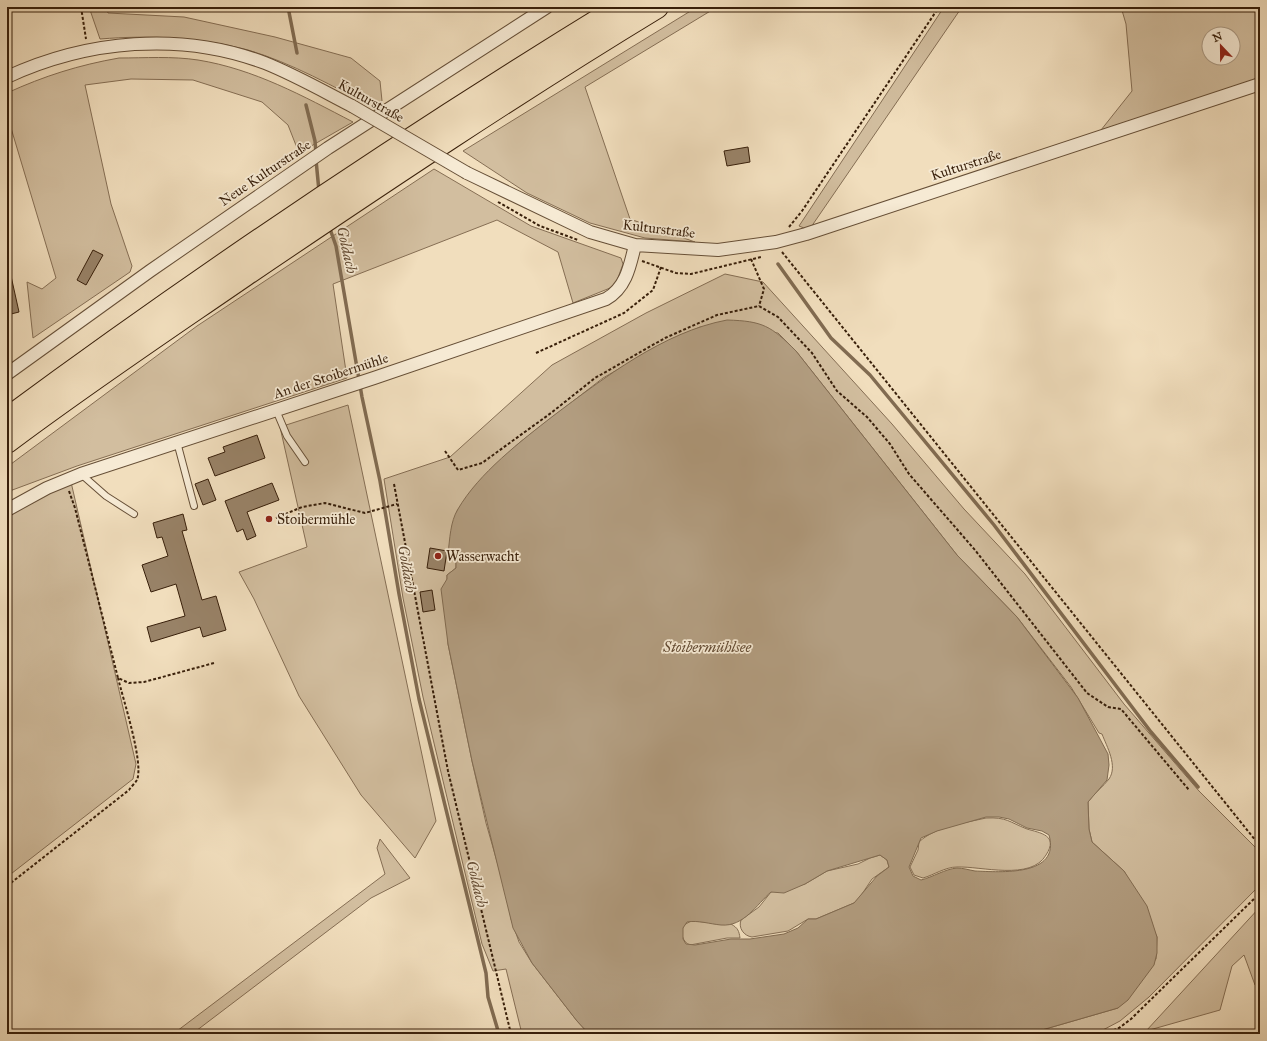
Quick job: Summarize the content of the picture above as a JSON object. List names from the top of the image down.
{
  "streets": {
    "street": ["Kulturstraße", "Neue Kulturstraße", "An der Stoibermühle"]
  },
  "crossings": [
    ["Kulturstraße", "An der Stoibermühle"]
  ],
  "water": ["Goldach", "Stoibermühlsee"],
  "places": ["Stoibermühle", "Wasserwacht"],
  "north": "top"
}
